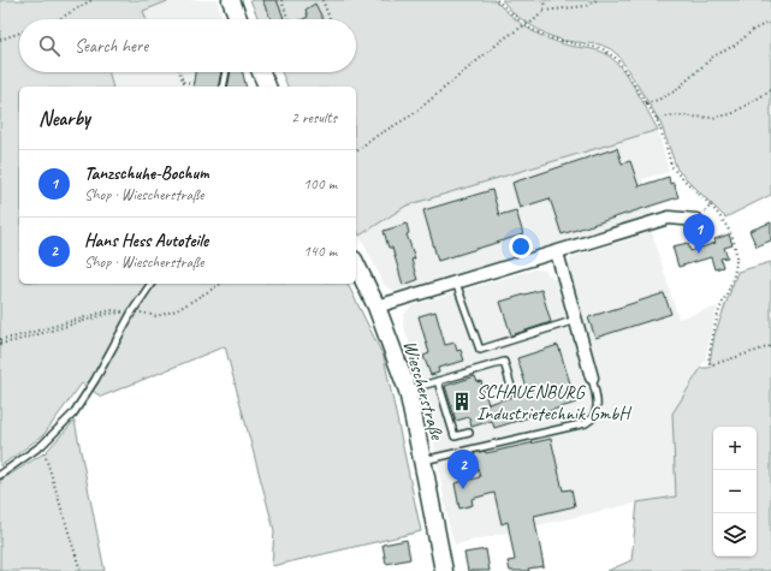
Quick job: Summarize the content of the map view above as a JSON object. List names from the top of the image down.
{
  "streets": {
    "main road": ["Wiescherstraße"]
  },
  "places": {
    "building": ["SCHAUENBURG Industrietechnik GmbH"]
  },
  "page": {
    "search": "Search here",
    "heading": ["Nearby", "2 results"],
    "list": [
      {
        "mark": "1",
        "name": "Tanzschuhe-Bochum",
        "note": "Shop · Wiescherstraße",
        "value": "100 m"
      },
      {
        "mark": "2",
        "name": "Hans Hess Autoteile",
        "note": "Shop · Wiescherstraße",
        "value": "140 m"
      }
    ],
    "pins": ["1", "2"],
    "map_buttons": ["+", "−"]
  }
}
